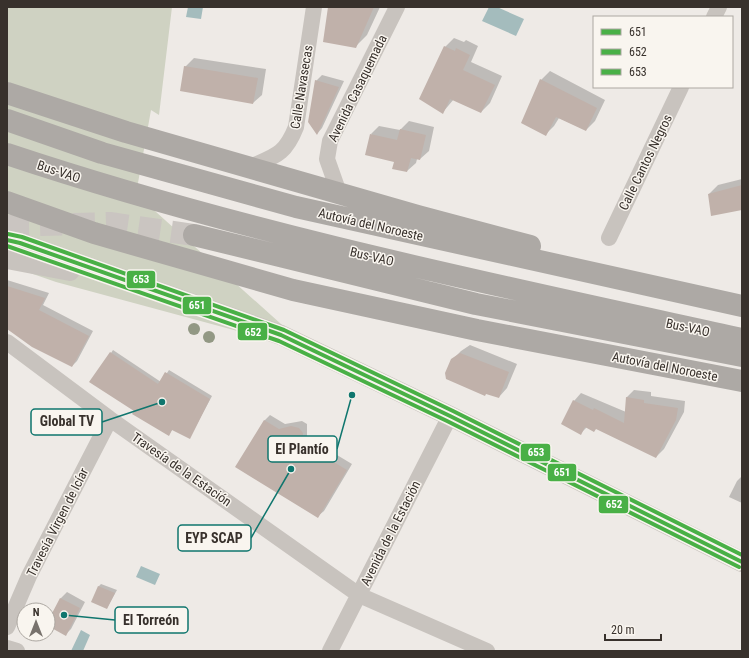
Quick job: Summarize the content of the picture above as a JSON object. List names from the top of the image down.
{
  "streets": {
    "highway": ["Bus-VAO", "Autovía del Noroeste"],
    "street": [
      "Calle Navasecas",
      "Avenida Casaquemada",
      "Calle Cantos Negros",
      "Travesía de la Estación",
      "Travesía Virgen de Icíar",
      "Avenida de la Estación"
    ]
  },
  "crossings": [
    ["Travesía de la Estación", "Travesía Virgen de Icíar"],
    ["Travesía de la Estación", "Avenida de la Estación"]
  ],
  "places": [
    "El Plantío",
    "Global TV",
    "EYP SCAP",
    "El Torreón"
  ],
  "lines": ["transit line 653", "transit line 651", "transit line 652"],
  "legend": ["651", "652", "653"],
  "scale_bar": "20 m",
  "north": "top"
}
